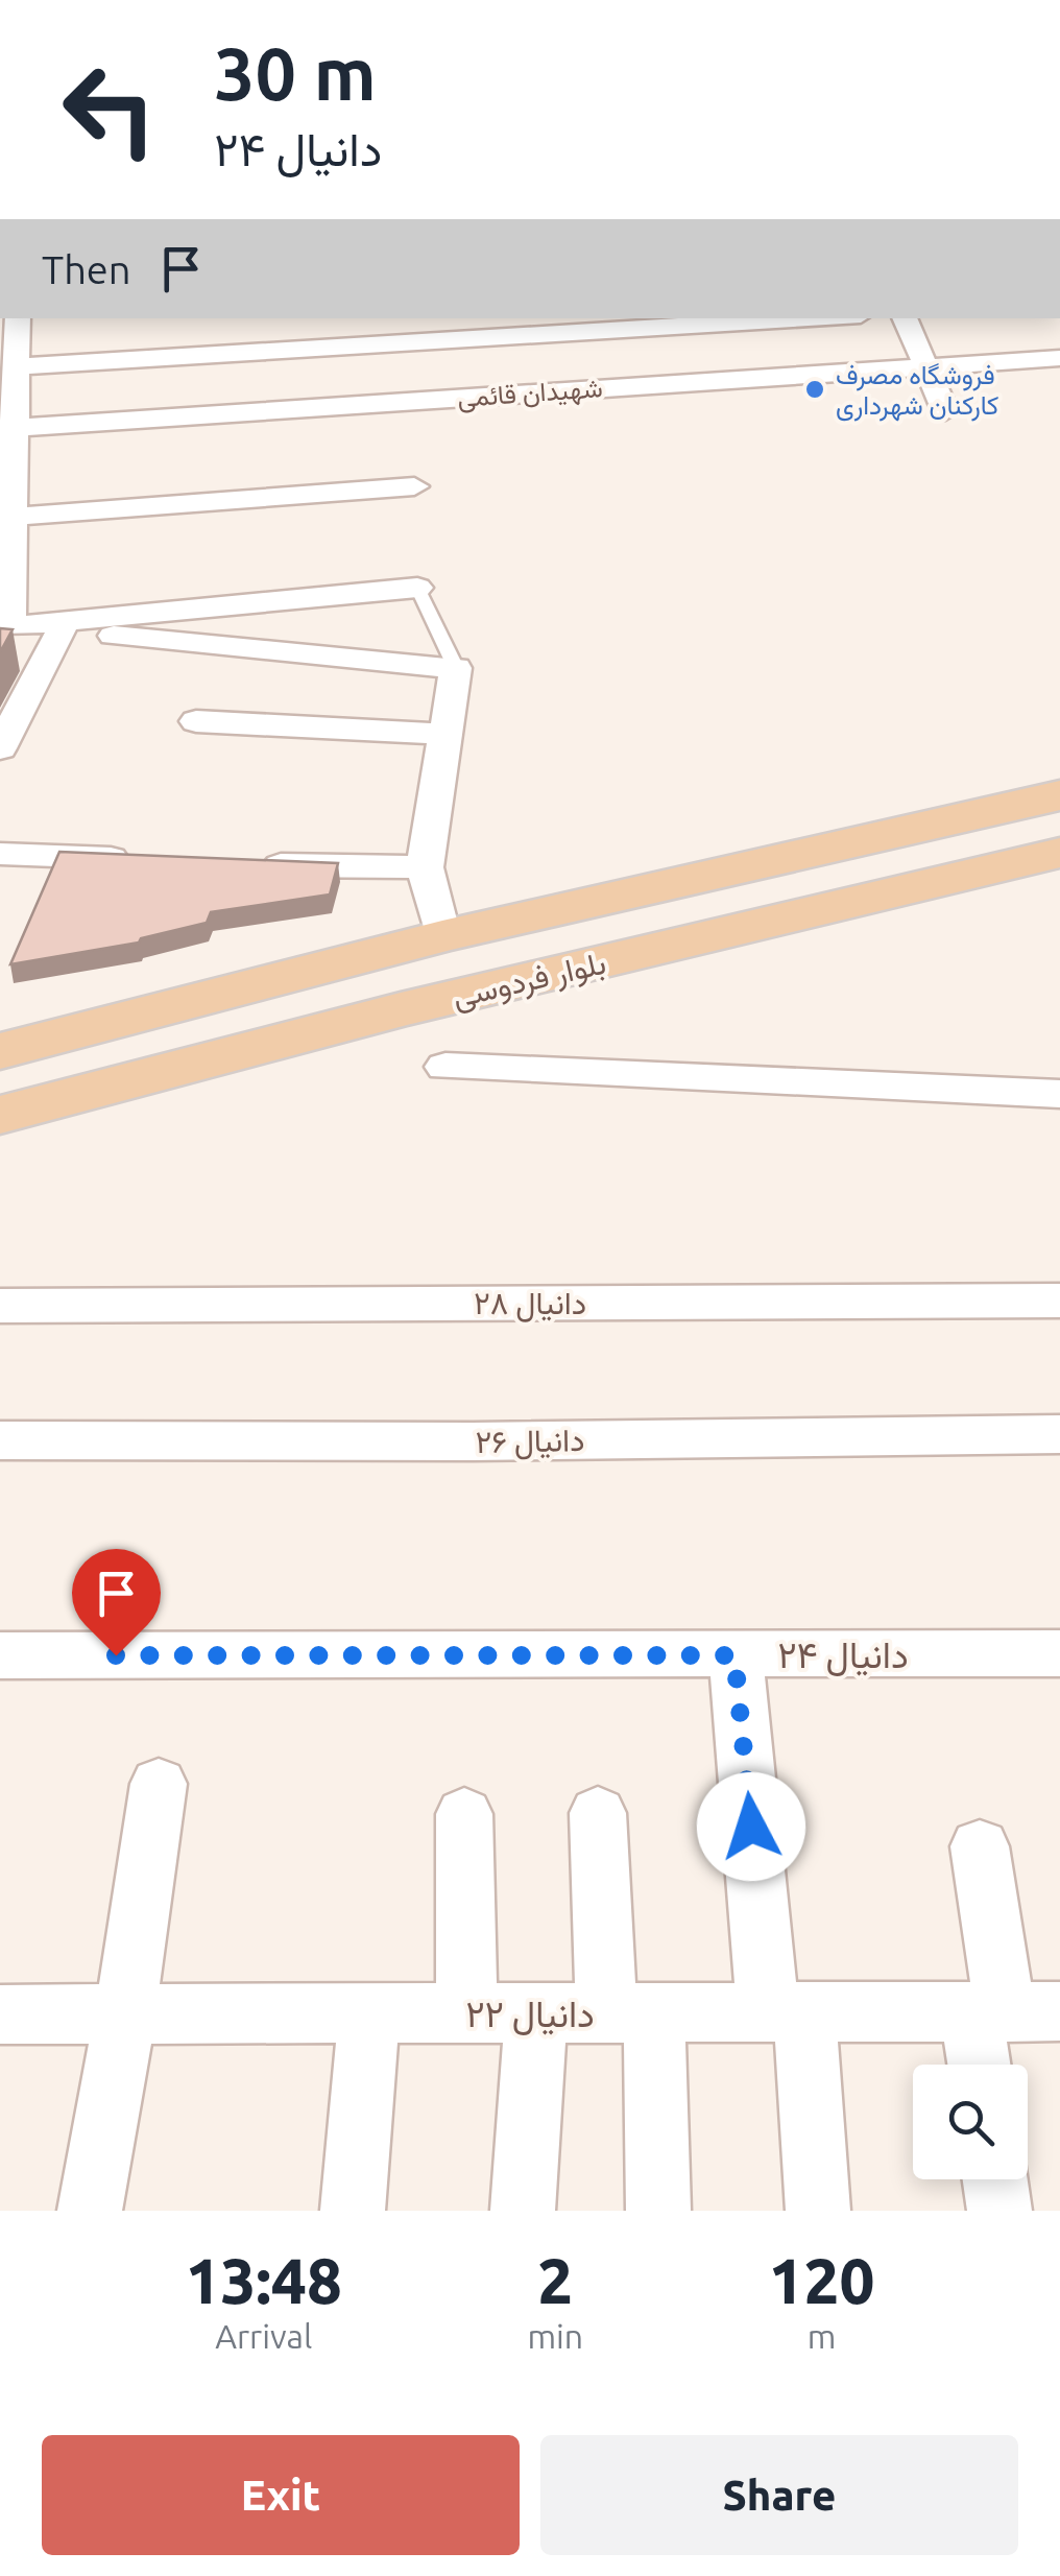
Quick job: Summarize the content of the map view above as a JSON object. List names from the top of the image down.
{
  "streets": {
    "main road": ["بلوار فردوسی"],
    "street": [
      "شهیدان قائمی",
      "دانیال ۲۸",
      "دانیال ۲۶",
      "دانیال ۲۴",
      "دانیال ۲۲"
    ]
  },
  "places": ["فروشگاه مصرف کارکنان شهرداری"],
  "page": {
    "turn": ["30 m", "دانیال ۲۴"],
    "then": "Then",
    "eta": [
      "13:48",
      "Arrival",
      "2",
      "min",
      "120",
      "m"
    ],
    "buttons": ["Exit", "Share"]
  }
}
